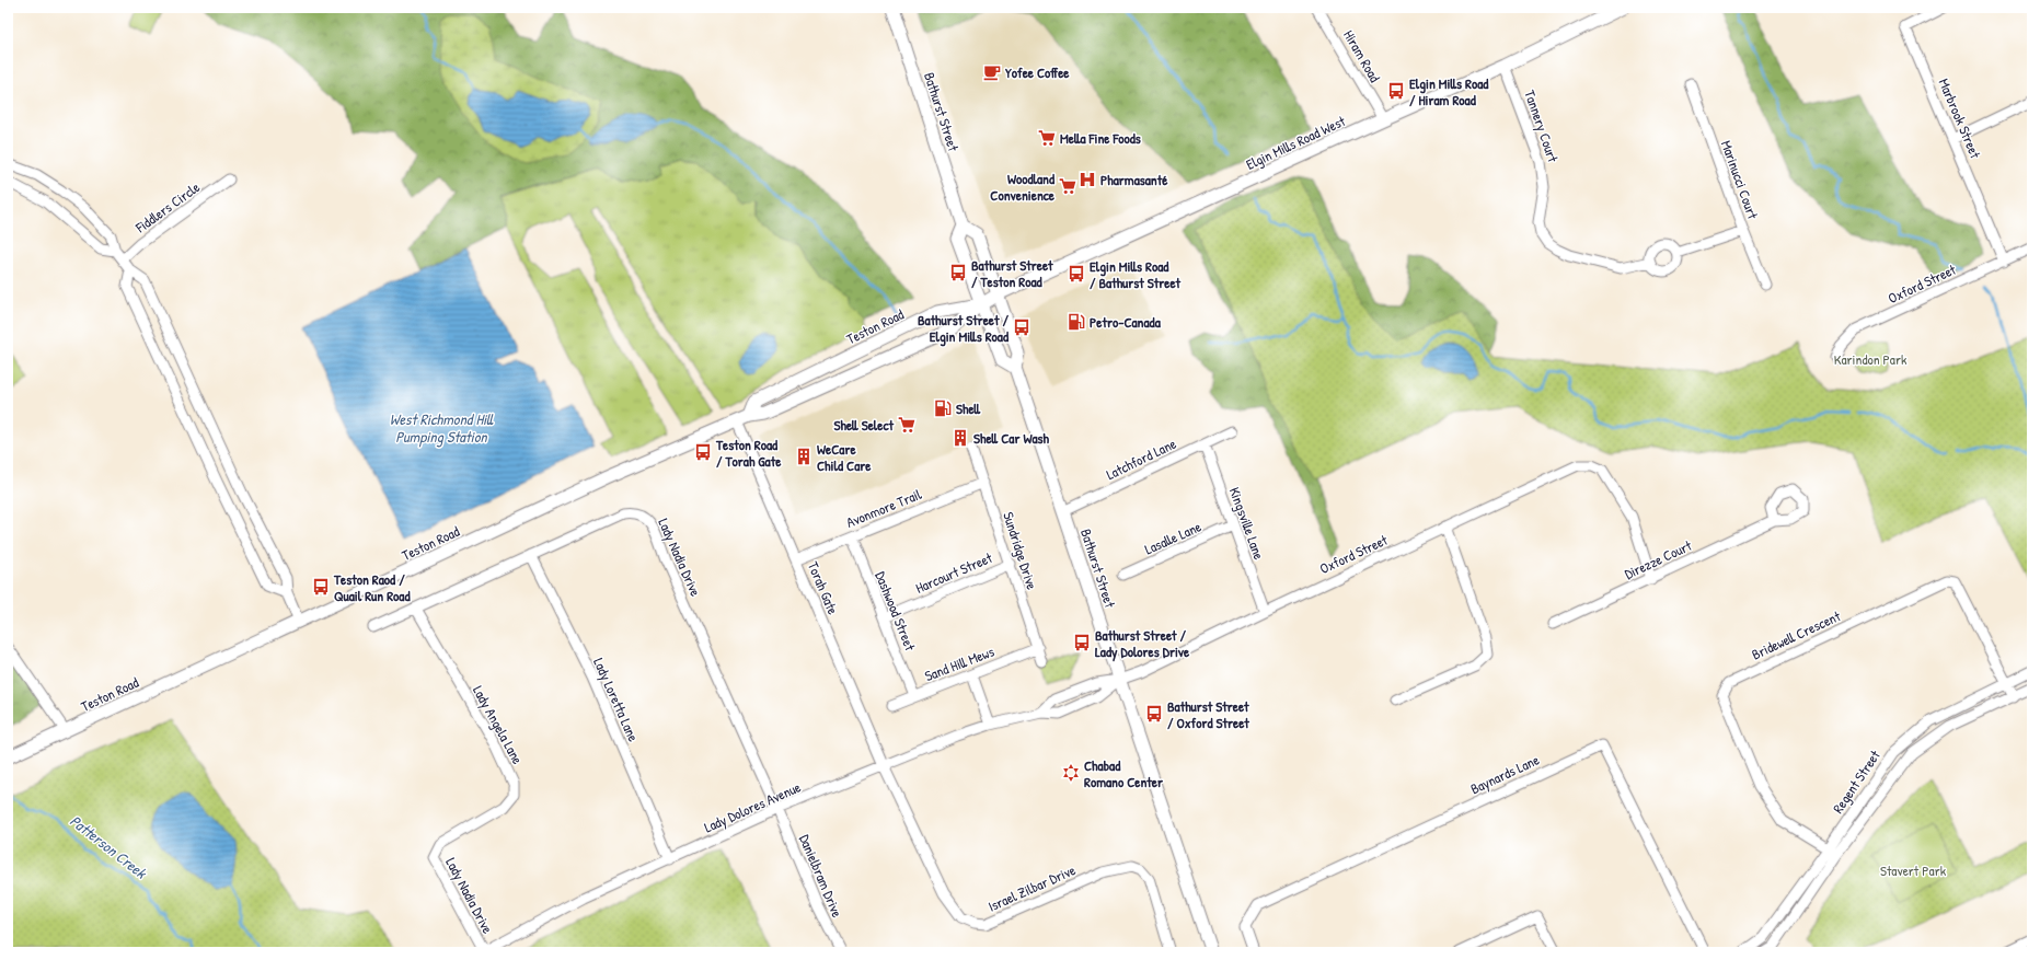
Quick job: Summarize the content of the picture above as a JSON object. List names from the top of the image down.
{
  "streets": {
    "main road": ["Bathurst Street", "Elgin Mills Road West", "Teston Road"],
    "street": [
      "Hiram Road",
      "Marbrook Street",
      "Tannery Court",
      "Marinucci Court",
      "Fiddlers Circle",
      "Oxford Street",
      "Latchford Lane",
      "Avonmore Trail",
      "Kingsville Lane",
      "Lasalle Lane",
      "Sundridge Drive",
      "Lady Nadia Drive",
      "Direzze Court",
      "Harcourt Street",
      "Torah Gate",
      "Dashwood Street",
      "Bridewell Crescent",
      "Sand Hill Mews",
      "Lady Loretta Lane",
      "Lady Angela Lane",
      "Baynards Lane",
      "Regent Street",
      "Lady Dolores Avenue",
      "Danielbram Drive",
      "Israel Zilbar Drive"
    ]
  },
  "crossings": [
    ["Hiram Road", "Elgin Mills Road West"],
    ["Bathurst Street", "Elgin Mills Road West"],
    ["Bathurst Street", "Oxford Street"],
    ["Bathurst Street", "Teston Road"],
    ["Bathurst Street", "Latchford Lane"],
    ["Bathurst Street", "Lady Dolores Avenue"],
    ["Marbrook Street", "Oxford Street"],
    ["Tannery Court", "Elgin Mills Road West"],
    ["Elgin Mills Road West", "Teston Road"],
    ["Oxford Street", "Kingsville Lane"],
    ["Oxford Street", "Direzze Court"],
    ["Oxford Street", "Lady Dolores Avenue"],
    ["Teston Road", "Torah Gate"],
    ["Latchford Lane", "Kingsville Lane"],
    ["Avonmore Trail", "Sundridge Drive"],
    ["Avonmore Trail", "Torah Gate"],
    ["Avonmore Trail", "Dashwood Street"],
    ["Kingsville Lane", "Lasalle Lane"],
    ["Sundridge Drive", "Harcourt Street"],
    ["Sundridge Drive", "Sand Hill Mews"],
    ["Lady Nadia Drive", "Lady Loretta Lane"],
    ["Lady Nadia Drive", "Lady Angela Lane"],
    ["Lady Nadia Drive", "Lady Dolores Avenue"],
    ["Lady Nadia Drive", "Danielbram Drive"],
    ["Harcourt Street", "Dashwood Street"],
    ["Torah Gate", "Lady Dolores Avenue"],
    ["Torah Gate", "Israel Zilbar Drive"],
    ["Dashwood Street", "Sand Hill Mews"],
    ["Bridewell Crescent", "Regent Street"],
    ["Lady Loretta Lane", "Lady Dolores Avenue"],
    ["Lady Dolores Avenue", "Danielbram Drive"],
    ["Lady Dolores Avenue", "Israel Zilbar Drive"]
  ],
  "water": ["West Richmond Hill Pumping Station", "Patterson Creek"],
  "parks": ["Karindon Park", "Stavert Park"],
  "places": {
    "cafe": ["Yofee Coffee"],
    "bus stop": [
      "Elgin Mills Road / Hiram Road",
      "Bathurst Street / Teston Road",
      "Elgin Mills Road / Bathurst Street",
      "Bathurst Street / Elgin Mills Road",
      "Teston Road / Torah Gate",
      "Teston Raod / Quail Run Road",
      "Bathurst Street / Lady Dolores Drive",
      "Bathurst Street / Oxford Street"
    ],
    "supermarket": ["Mella Fine Foods", "Woodland Convenience", "Shell Select"],
    "hospital": ["Pharmasanté"],
    "fuel station": ["Petro-Canada", "Shell"],
    "building": ["Shell Car Wash", "WeCare Child Care"],
    "synagogue": ["Chabad Romano Center"]
  }
}
